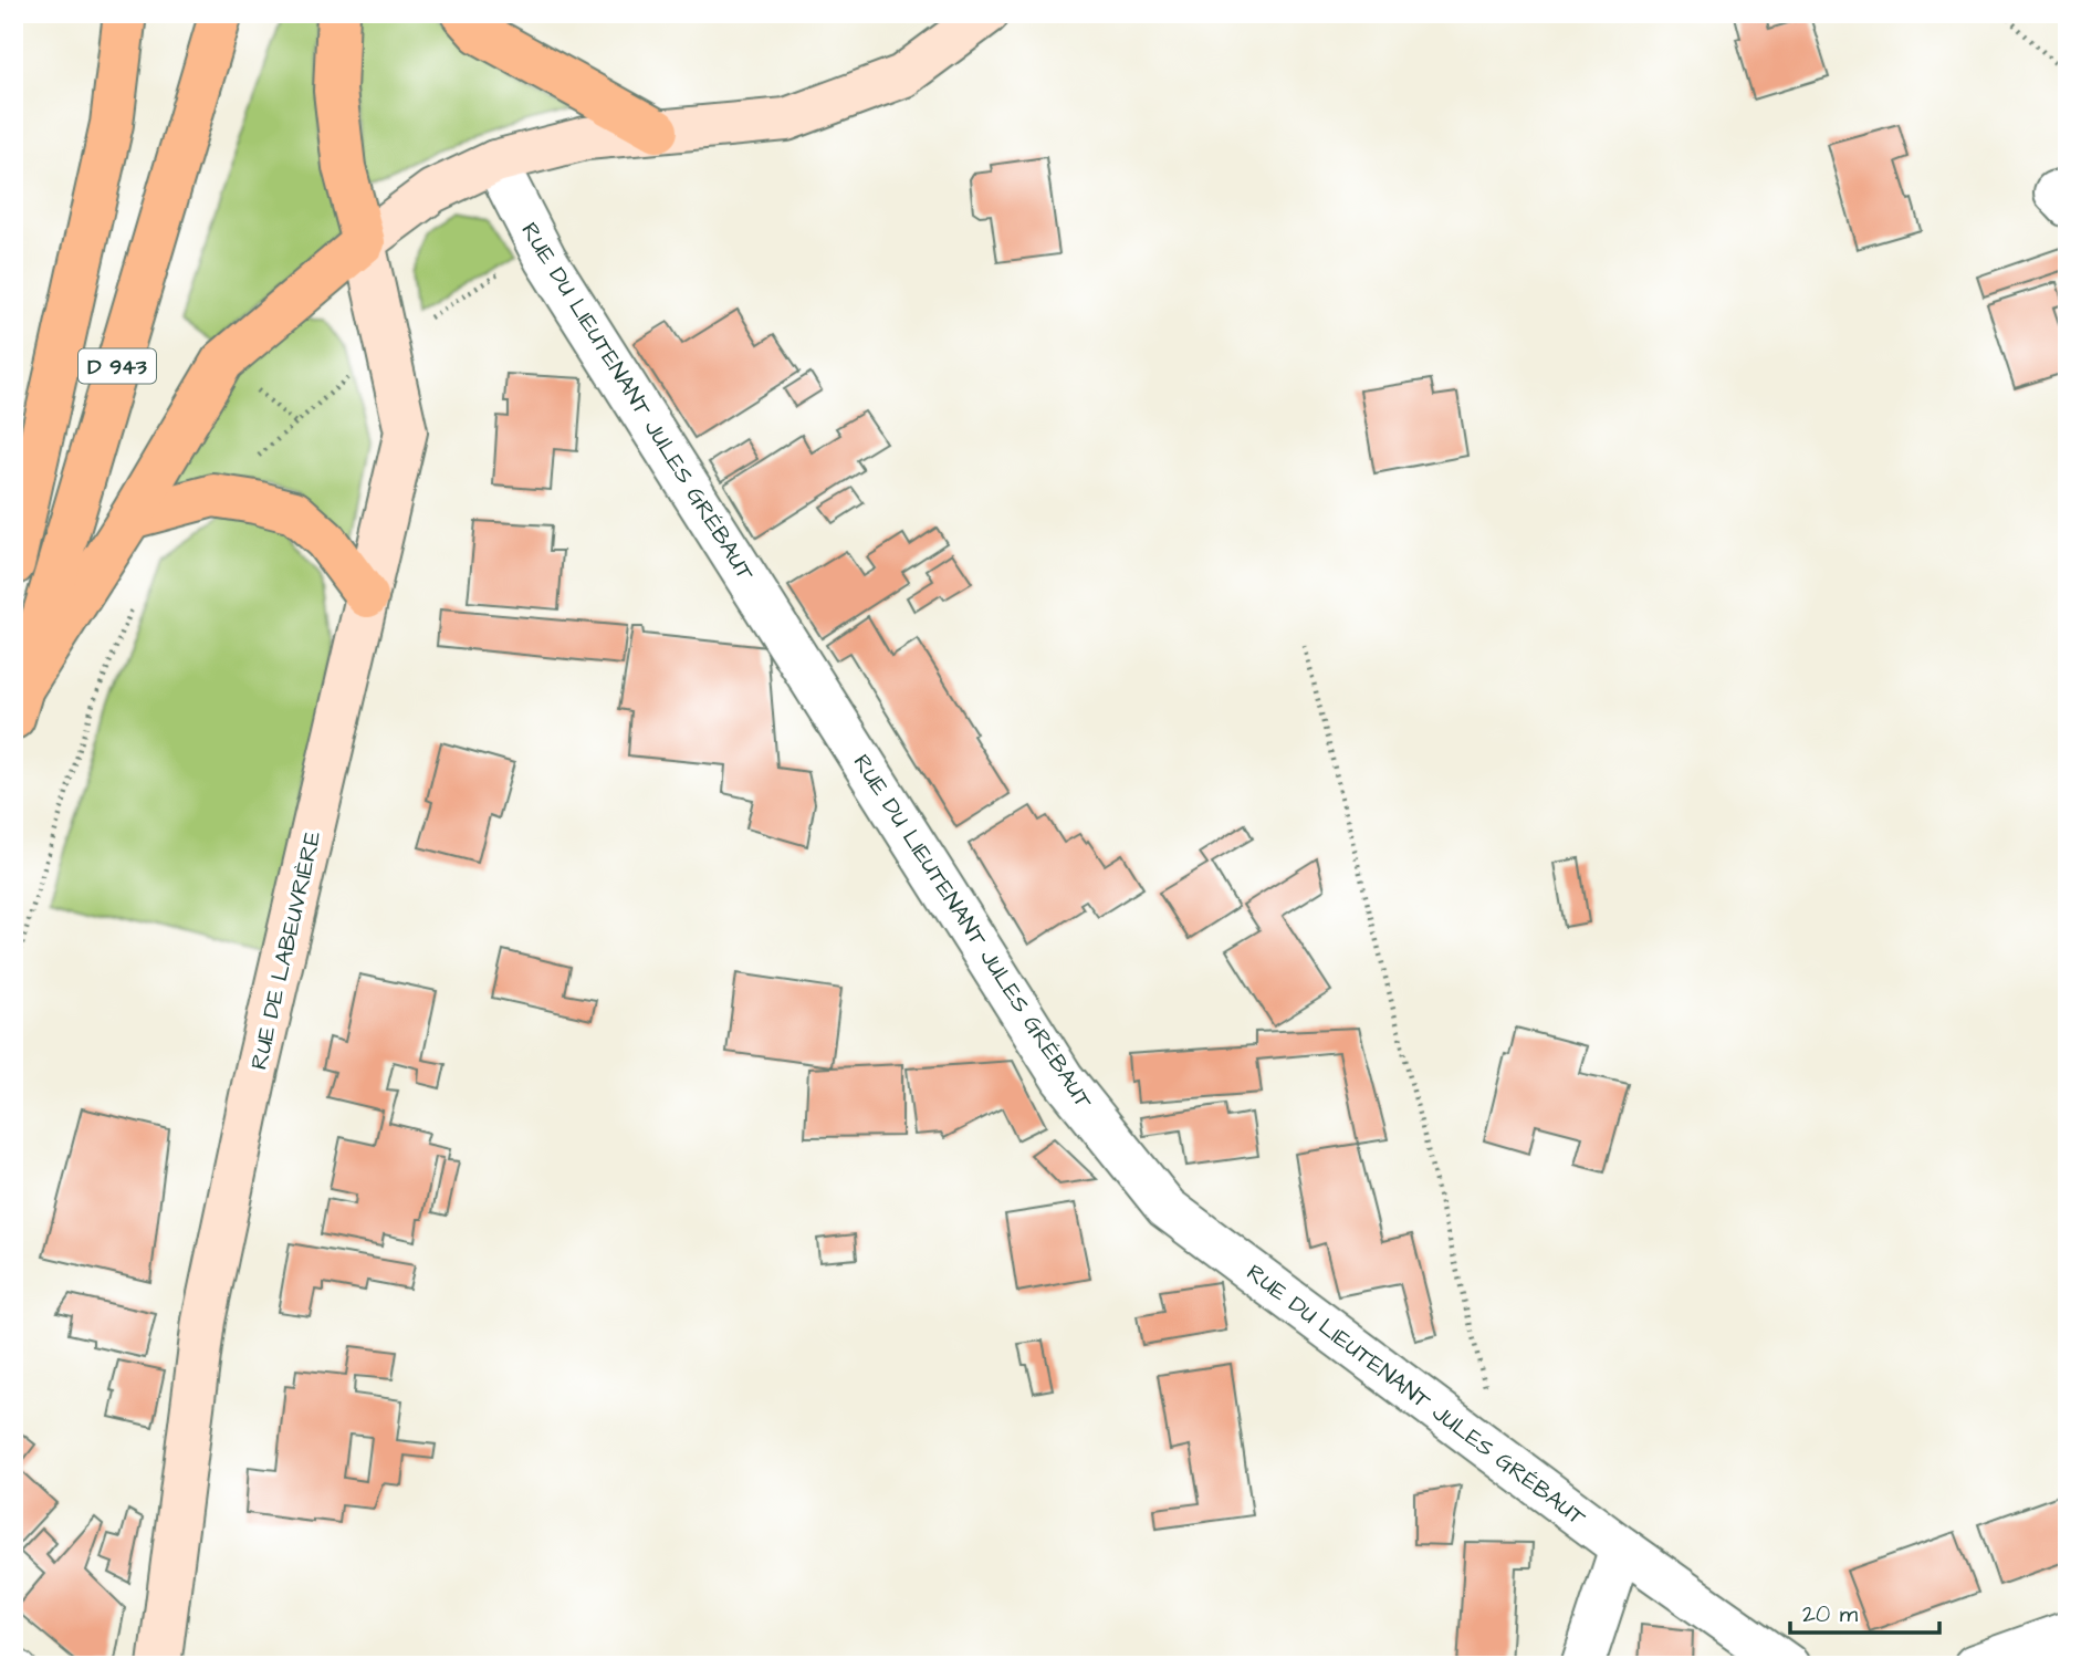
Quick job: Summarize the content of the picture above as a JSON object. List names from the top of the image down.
{
  "streets": {
    "main road": ["D 943"],
    "street": ["RUE DU LIEUTENANT JULES GRÉBAUT", "RUE DE LABEUVRIÈRE"]
  },
  "scale_bar": "20 m"
}
